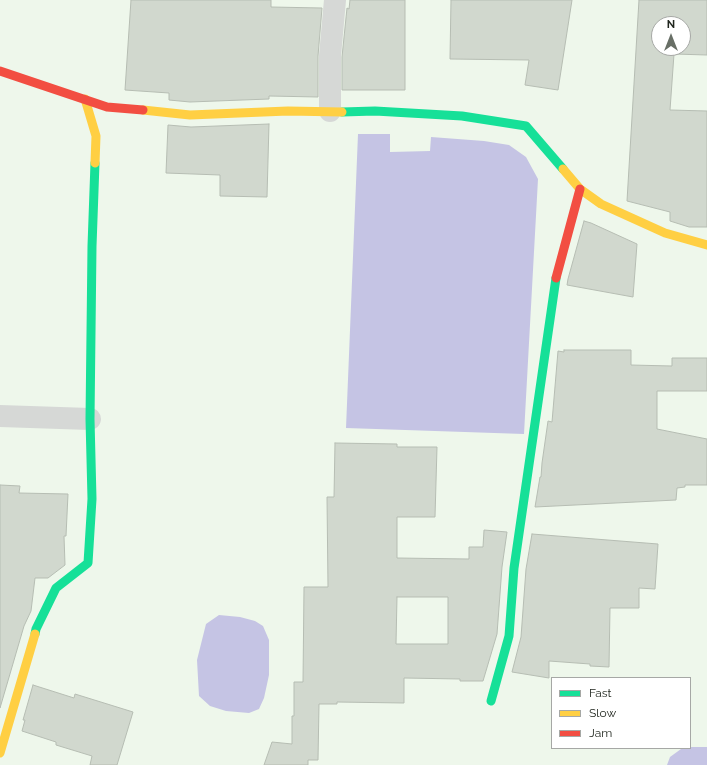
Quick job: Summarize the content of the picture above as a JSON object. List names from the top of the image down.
{
  "legend": ["Fast", "Slow", "Jam"],
  "north": "top"
}
